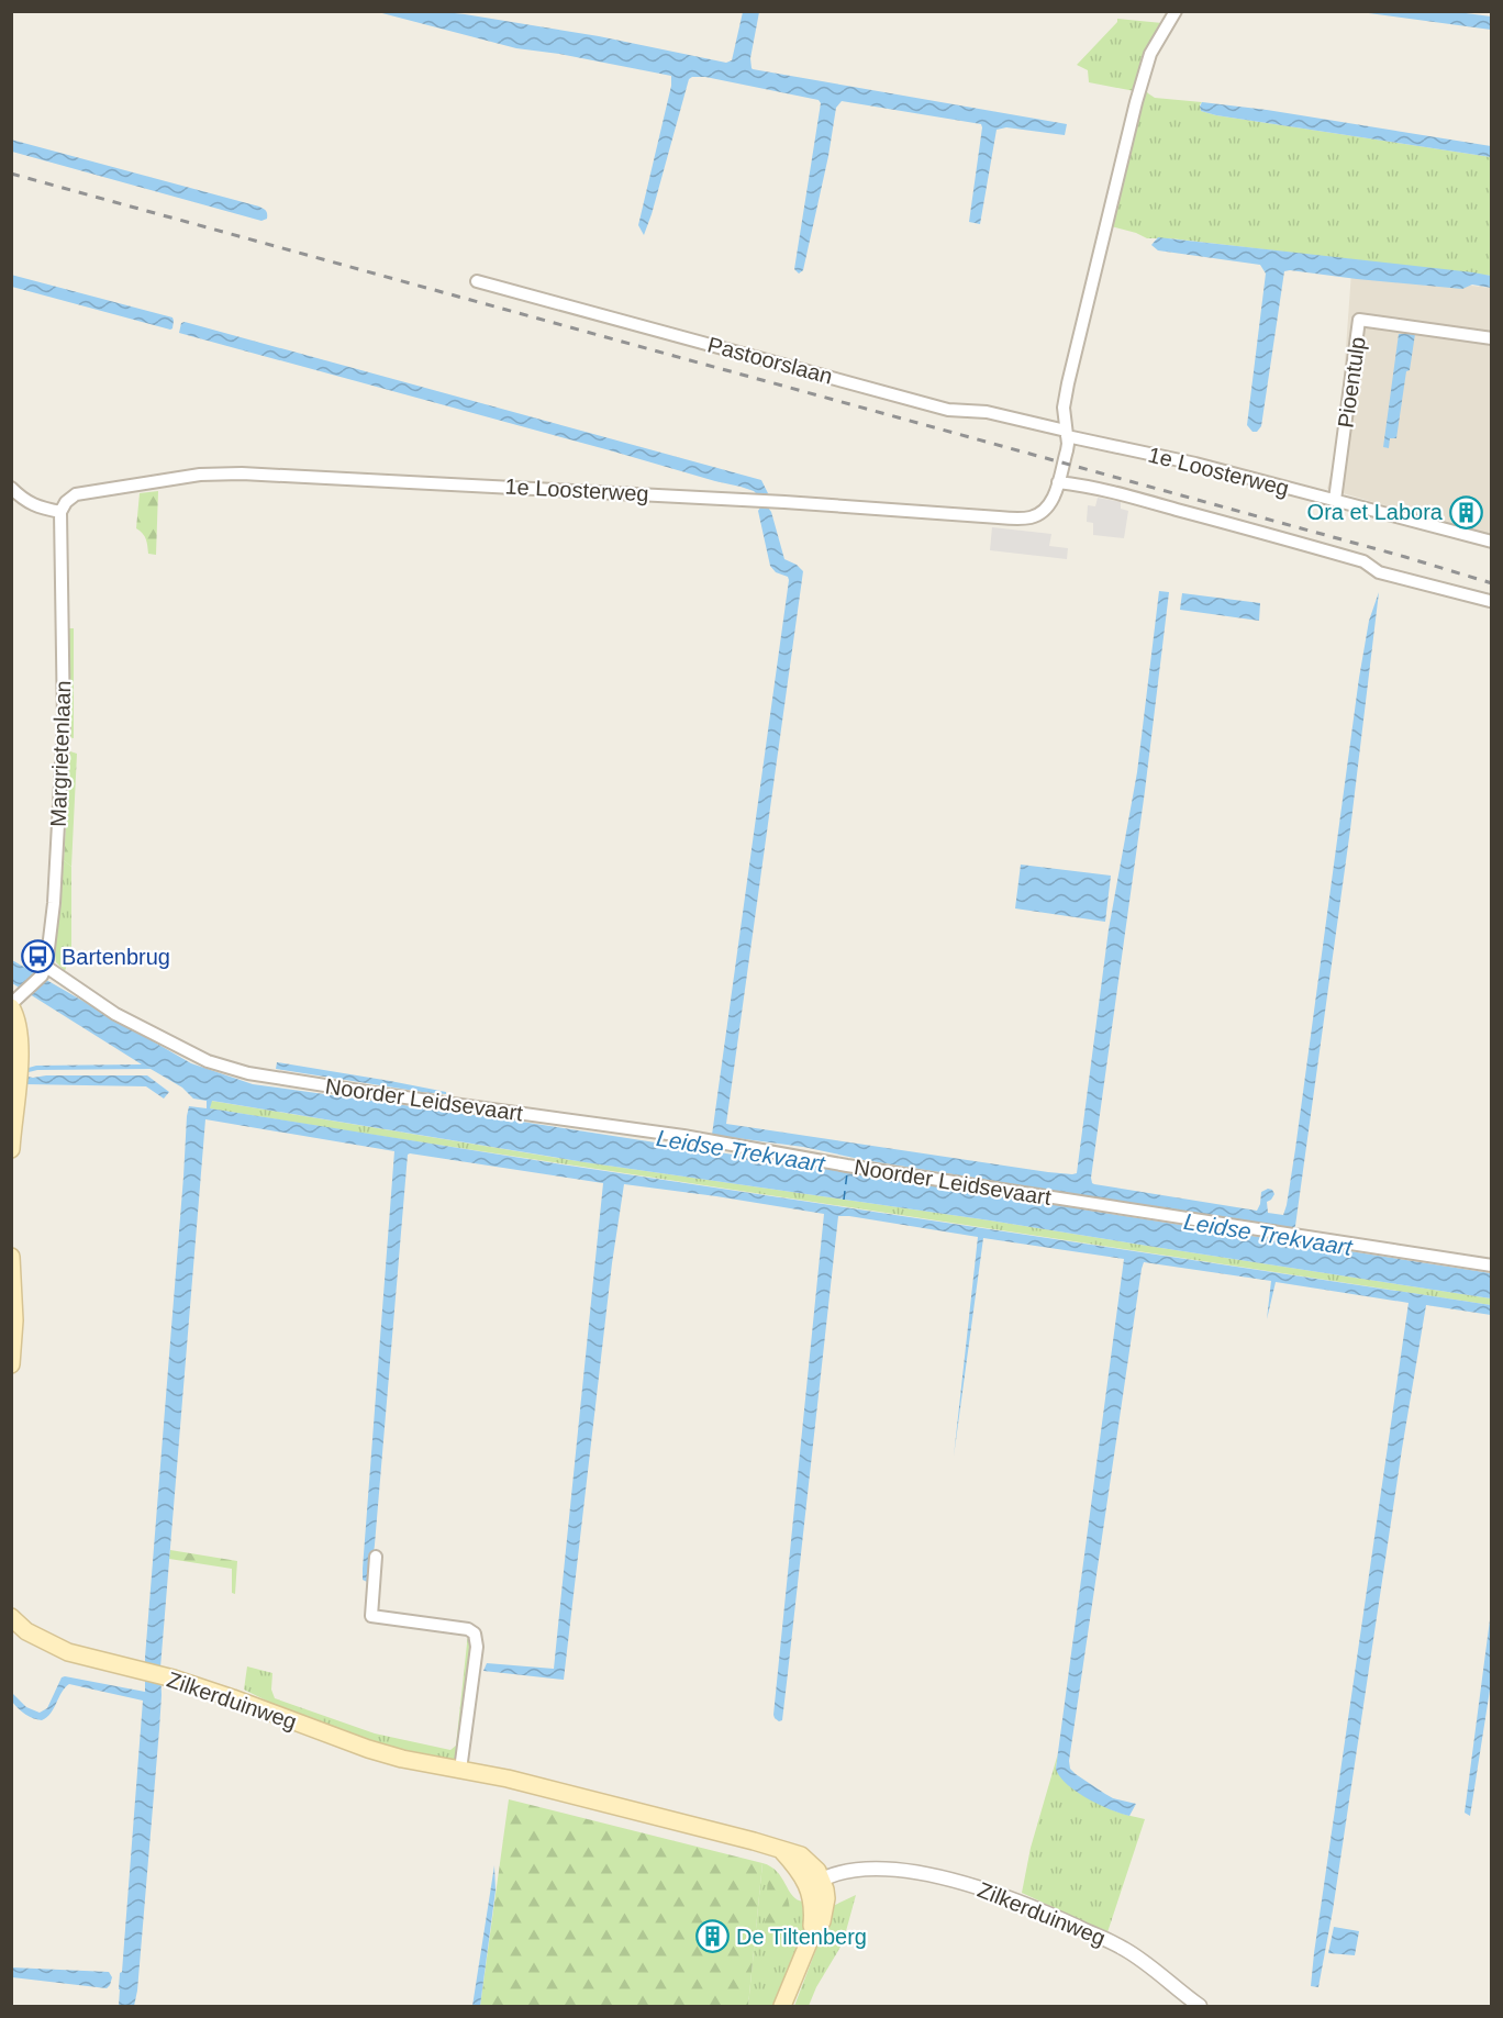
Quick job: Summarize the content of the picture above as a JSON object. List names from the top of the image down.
{
  "streets": {
    "main road": ["Zilkerduinweg"],
    "street": [
      "Pastoorslaan",
      "Pioentulp",
      "1e Loosterweg",
      "Margrietenlaan",
      "Noorder Leidsevaart"
    ]
  },
  "crossings": [
    ["Pastoorslaan", "1e Loosterweg"],
    ["Pioentulp", "1e Loosterweg"],
    ["1e Loosterweg", "Margrietenlaan"],
    ["Margrietenlaan", "Noorder Leidsevaart"]
  ],
  "water": ["Leidse Trekvaart"],
  "places": {
    "building": ["Ora et Labora", "De Tiltenberg"],
    "bus stop": ["Bartenbrug"]
  }
}
